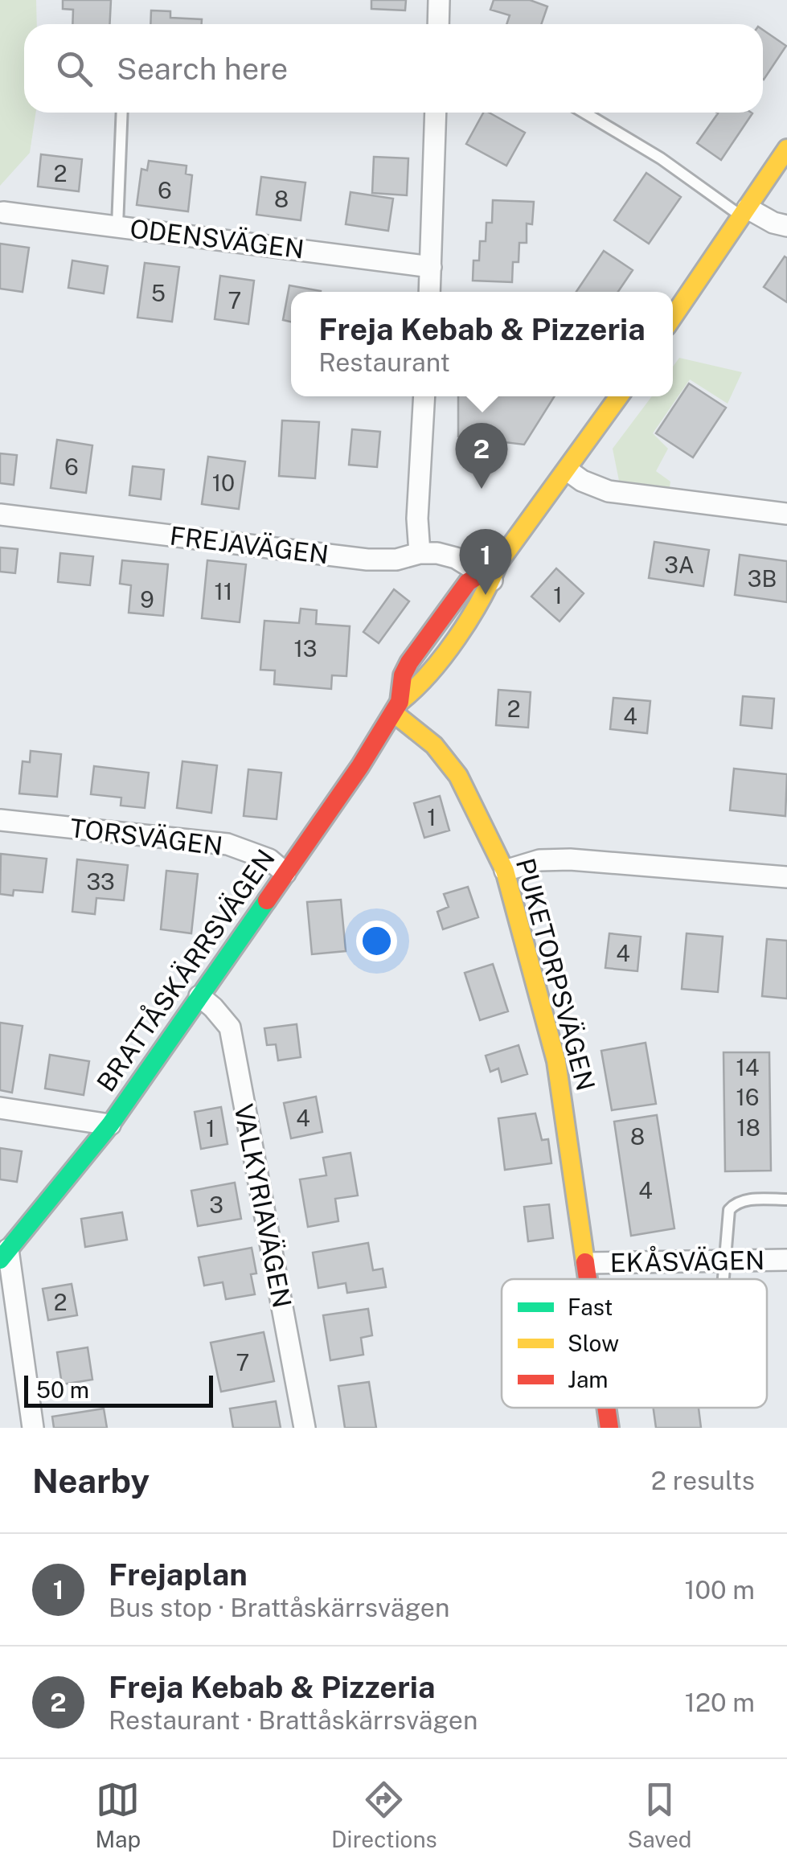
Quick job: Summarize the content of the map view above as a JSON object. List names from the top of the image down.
{
  "streets": {
    "street": [
      "ODENSVÄGEN",
      "FREJAVÄGEN",
      "TORSVÄGEN",
      "BRATTÅSKÄRRSVÄGEN",
      "PUKETORPSVÄGEN",
      "VALKYRIAVÄGEN",
      "EKÅSVÄGEN"
    ]
  },
  "crossings": [
    ["FREJAVÄGEN", "BRATTÅSKÄRRSVÄGEN"],
    ["TORSVÄGEN", "BRATTÅSKÄRRSVÄGEN"],
    ["BRATTÅSKÄRRSVÄGEN", "PUKETORPSVÄGEN"],
    ["BRATTÅSKÄRRSVÄGEN", "VALKYRIAVÄGEN"],
    ["PUKETORPSVÄGEN", "EKÅSVÄGEN"]
  ],
  "house_numbers": [
    "2",
    "6",
    "8",
    "5",
    "7",
    "6",
    "10",
    "3A",
    "3B",
    "11",
    "1",
    "9",
    "13",
    "2",
    "4",
    "1",
    "33",
    "4",
    "14",
    "16",
    "4",
    "18",
    "1",
    "8",
    "4",
    "3",
    "2",
    "7"
  ],
  "legend": ["Fast", "Slow", "Jam"],
  "scale_bar": "50 m",
  "page": {
    "search": "Search here",
    "popup": ["Freja Kebab & Pizzeria", "Restaurant"],
    "pins": ["2", "1"],
    "scale": "50 m",
    "heading": ["Nearby", "2 results"],
    "list": [
      {
        "mark": "1",
        "name": "Frejaplan",
        "note": "Bus stop · Brattåskärrsvägen",
        "value": "100 m"
      },
      {
        "mark": "2",
        "name": "Freja Kebab & Pizzeria",
        "note": "Restaurant · Brattåskärrsvägen",
        "value": "120 m"
      }
    ],
    "nav": ["Map", "Directions", "Saved"]
  }
}
